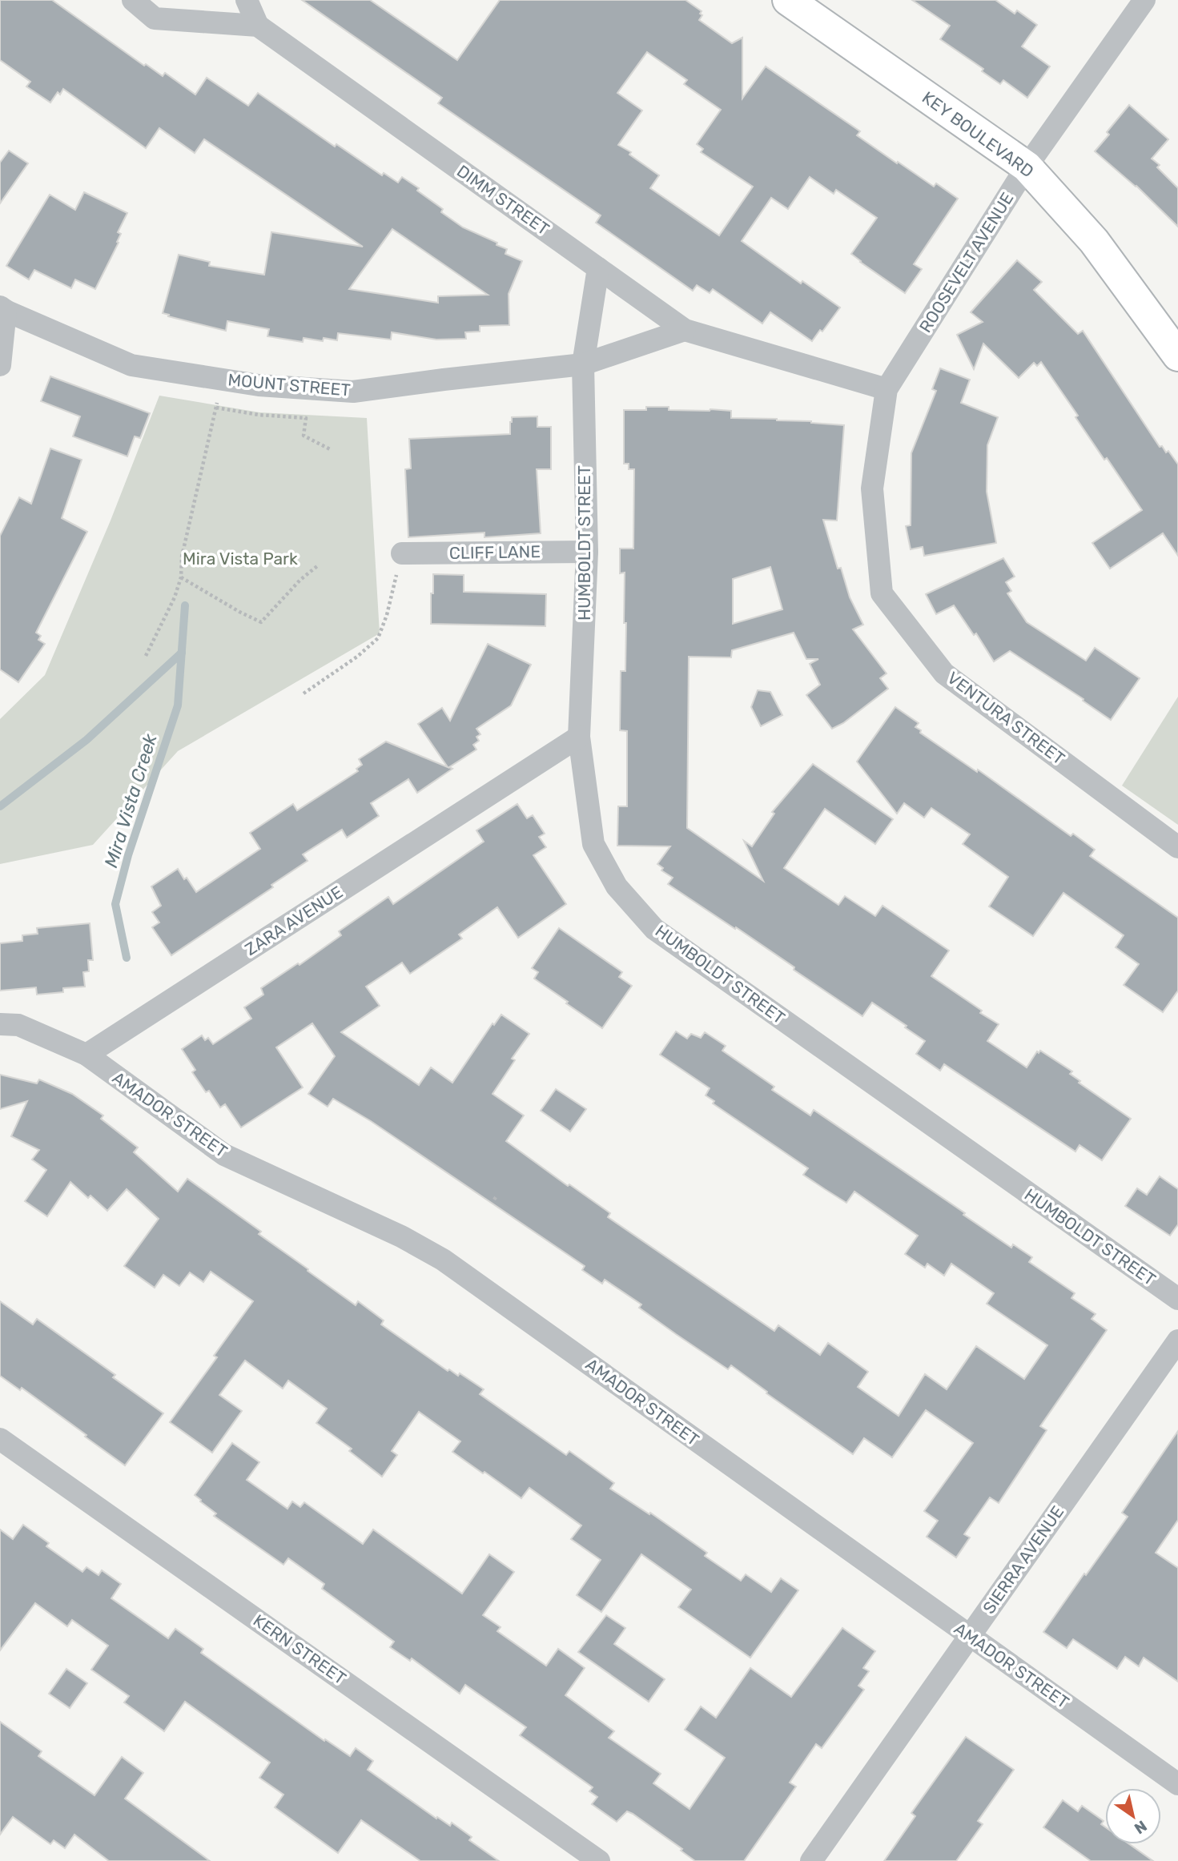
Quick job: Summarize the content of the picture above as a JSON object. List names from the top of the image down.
{
  "streets": {
    "street": [
      "KEY BOULEVARD",
      "DIMM STREET",
      "ROOSEVELT AVENUE",
      "MOUNT STREET",
      "HUMBOLDT STREET",
      "CLIFF LANE",
      "VENTURA STREET",
      "ZARA AVENUE",
      "AMADOR STREET",
      "SIERRA AVENUE",
      "KERN STREET"
    ]
  },
  "crossings": [
    ["KEY BOULEVARD", "ROOSEVELT AVENUE"],
    ["DIMM STREET", "ROOSEVELT AVENUE"],
    ["DIMM STREET", "MOUNT STREET"],
    ["DIMM STREET", "HUMBOLDT STREET"],
    ["DIMM STREET", "VENTURA STREET"],
    ["ROOSEVELT AVENUE", "VENTURA STREET"],
    ["MOUNT STREET", "HUMBOLDT STREET"],
    ["HUMBOLDT STREET", "CLIFF LANE"],
    ["HUMBOLDT STREET", "ZARA AVENUE"],
    ["ZARA AVENUE", "AMADOR STREET"],
    ["AMADOR STREET", "SIERRA AVENUE"]
  ],
  "water": ["Mira Vista Creek"],
  "parks": ["Mira Vista Park"],
  "north": "bottom right"
}
